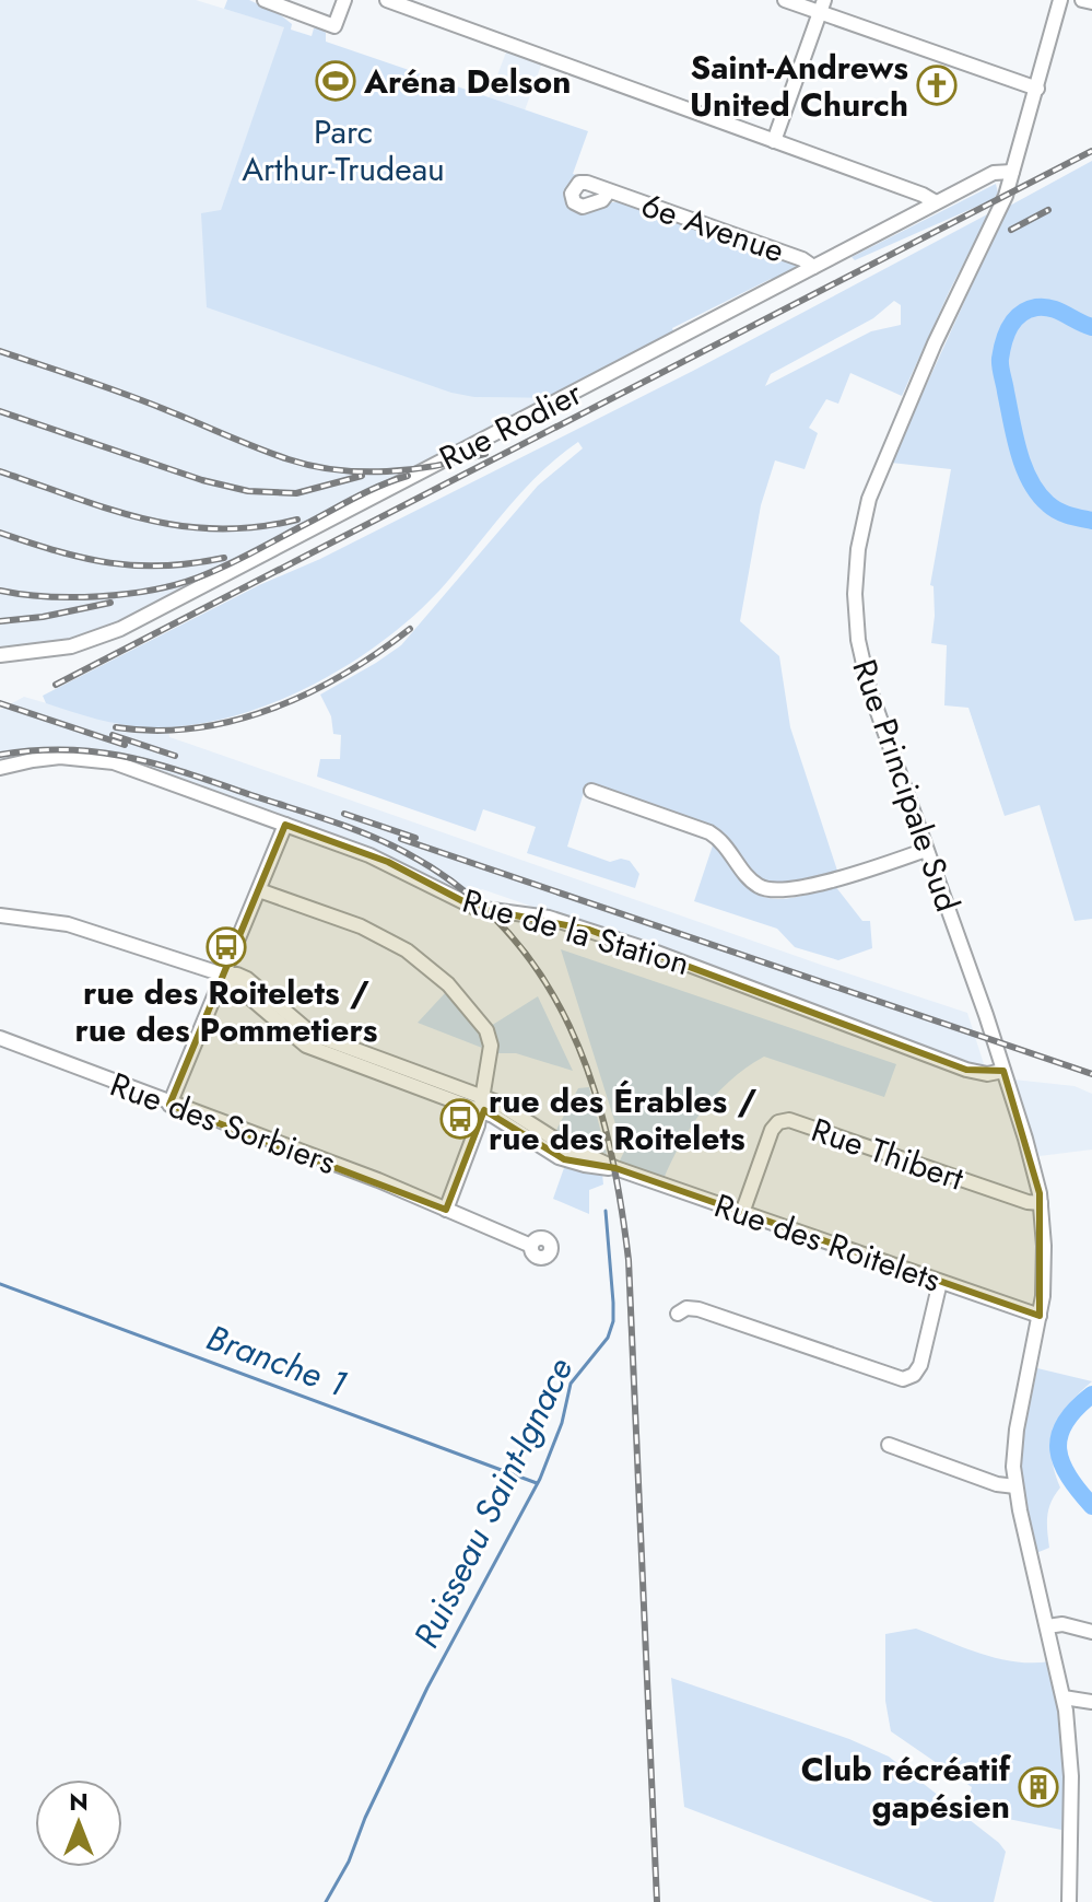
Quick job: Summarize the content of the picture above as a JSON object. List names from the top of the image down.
{
  "streets": {
    "street": [
      "6e Avenue",
      "Rue Rodier",
      "Rue Principale Sud",
      "Rue de la Station",
      "Rue des Sorbiers",
      "Rue Thibert",
      "Rue des Roitelets"
    ]
  },
  "crossings": [
    ["6e Avenue", "Rue Rodier"],
    ["Rue Rodier", "Rue Principale Sud"],
    ["Rue Principale Sud", "Rue de la Station"],
    ["Rue Principale Sud", "Rue Thibert"],
    ["Rue Principale Sud", "Rue des Roitelets"],
    ["Rue Thibert", "Rue des Roitelets"]
  ],
  "water": ["Branche 1", "Ruisseau Saint-Ignace"],
  "parks": ["Parc Arthur-Trudeau"],
  "places": {
    "sports": ["Aréna Delson"],
    "church": ["Saint-Andrews United Church"],
    "bus stop": ["rue des Roitelets / rue des Pommetiers", "rue des Érables / rue des Roitelets"],
    "building": ["Club récréatif gapésien"]
  },
  "north": "top"
}
